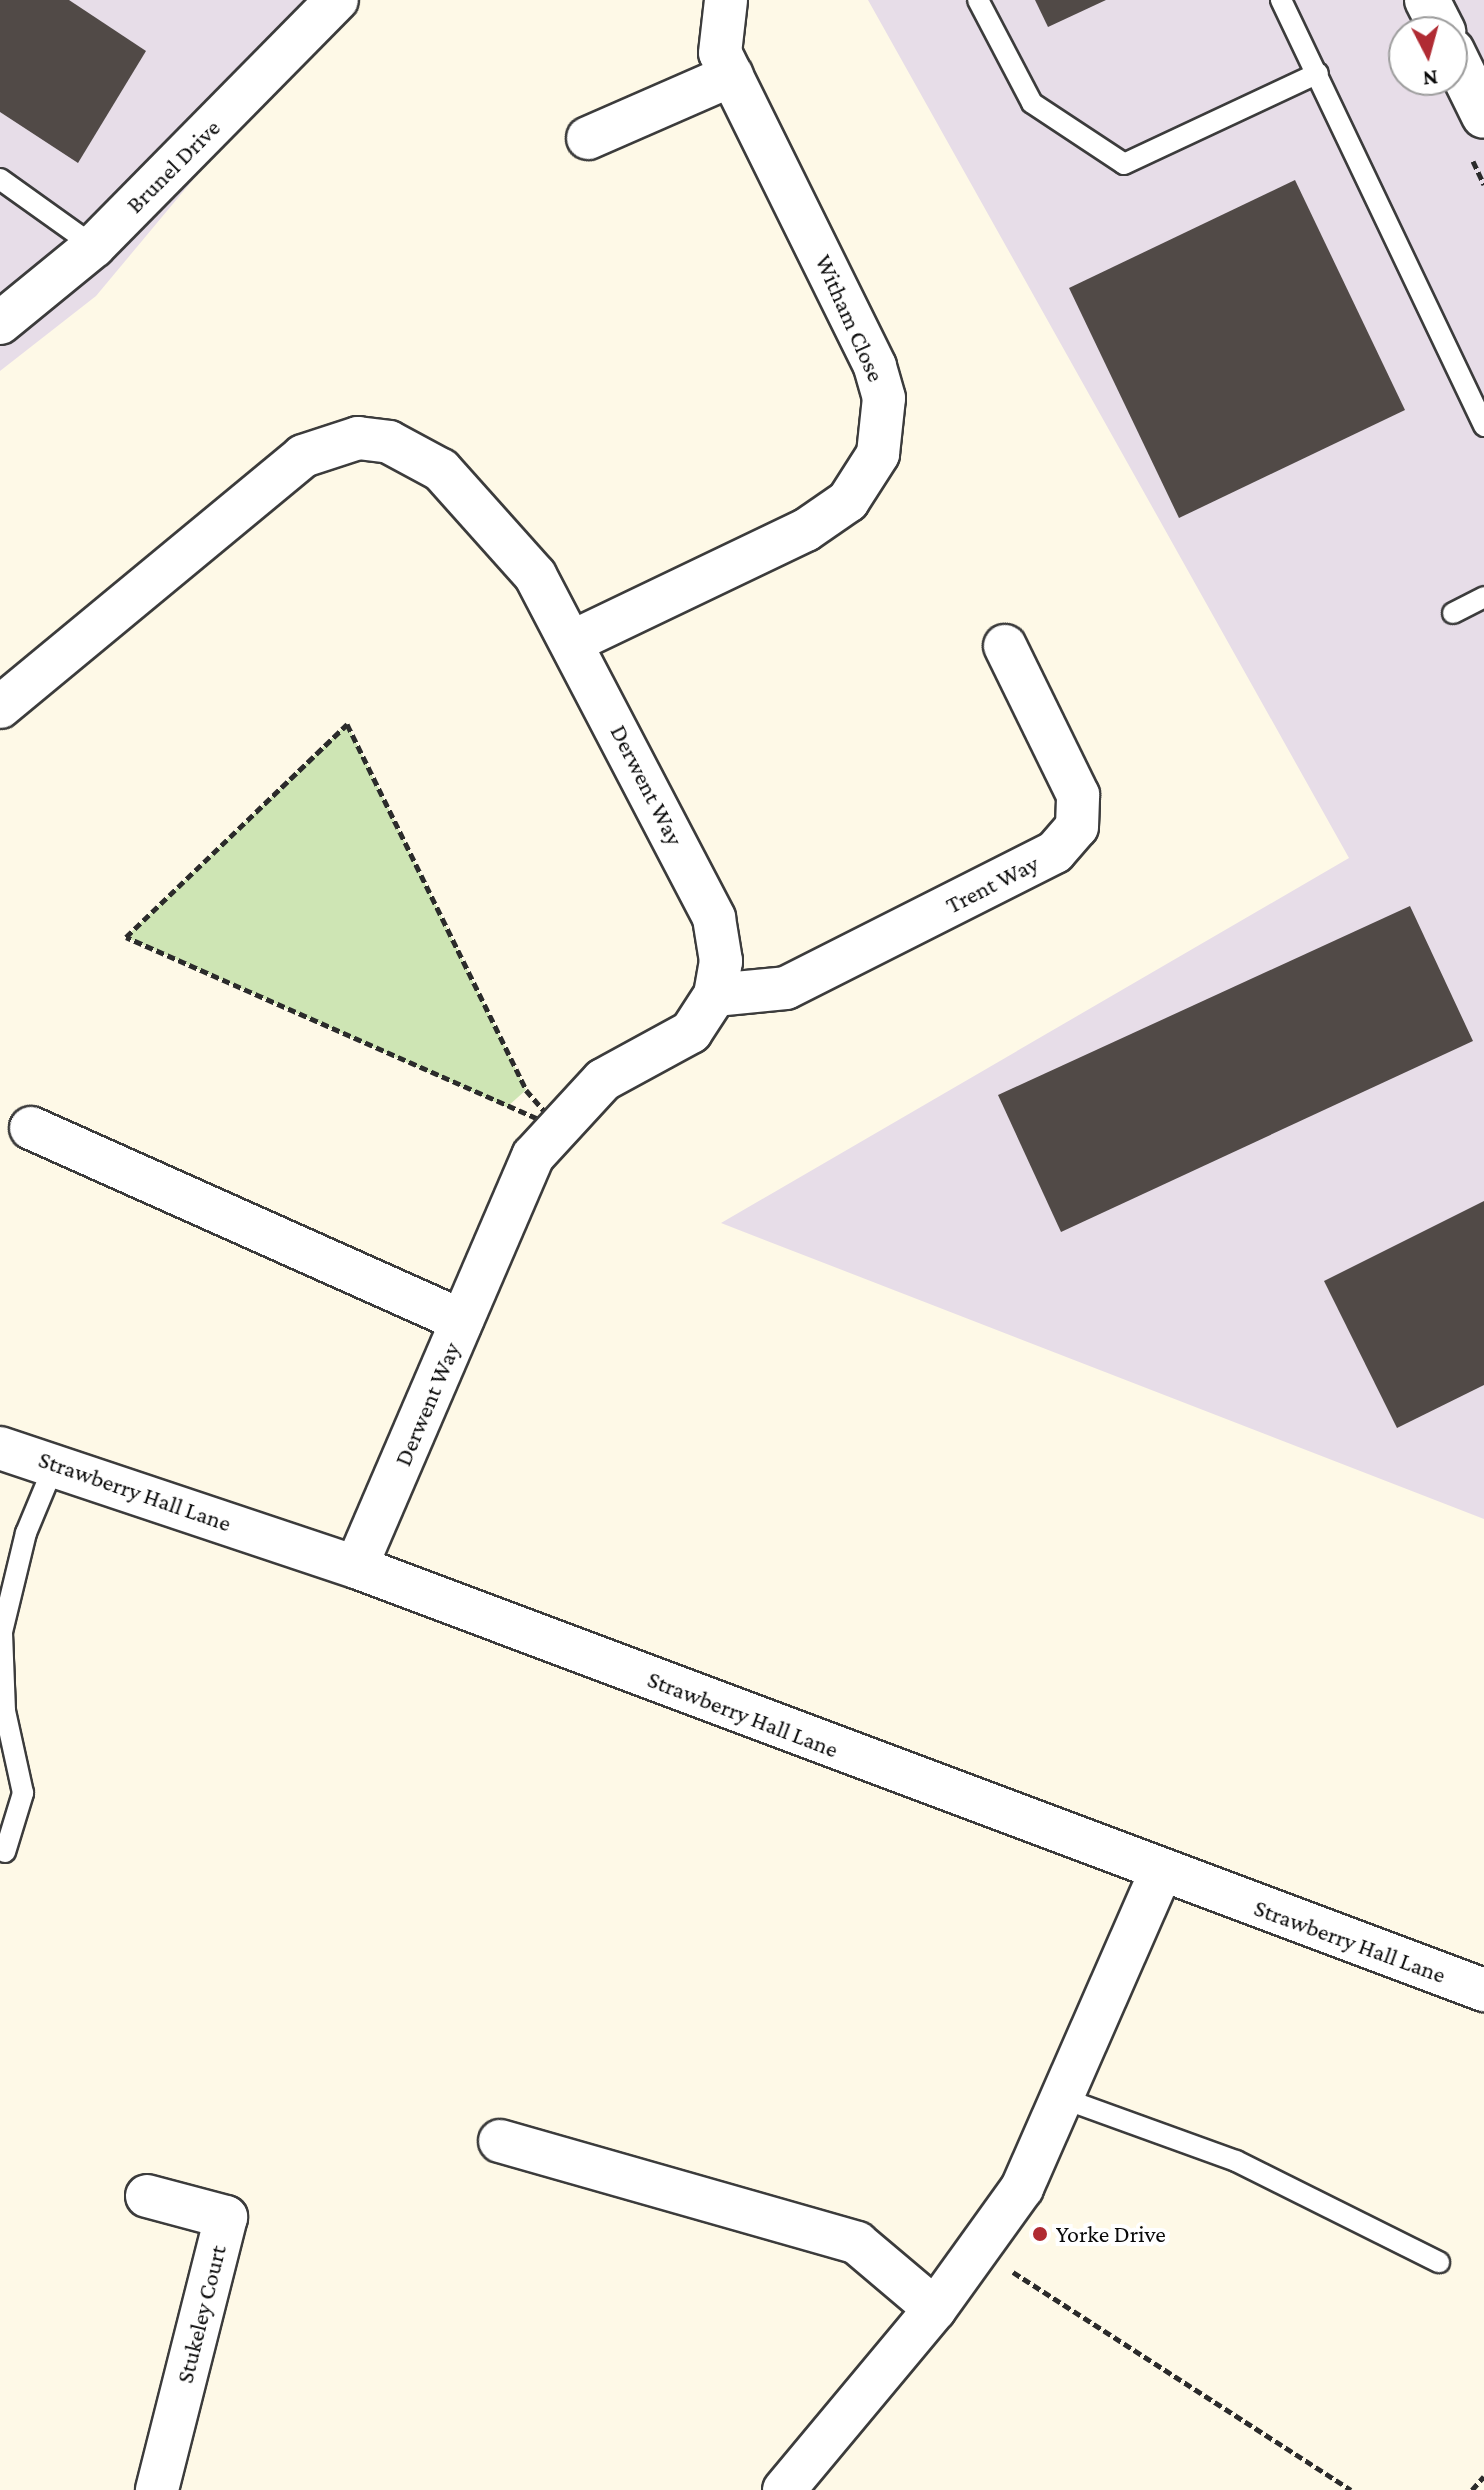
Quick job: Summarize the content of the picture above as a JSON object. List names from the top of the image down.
{
  "streets": {
    "street": [
      "Brunel Drive",
      "Witham Close",
      "Derwent Way",
      "Trent Way",
      "Strawberry Hall Lane",
      "Stukeley Court"
    ]
  },
  "crossings": [
    ["Witham Close", "Derwent Way"],
    ["Derwent Way", "Trent Way"],
    ["Derwent Way", "Strawberry Hall Lane"]
  ],
  "places": ["Yorke Drive"],
  "north": "bottom"
}
